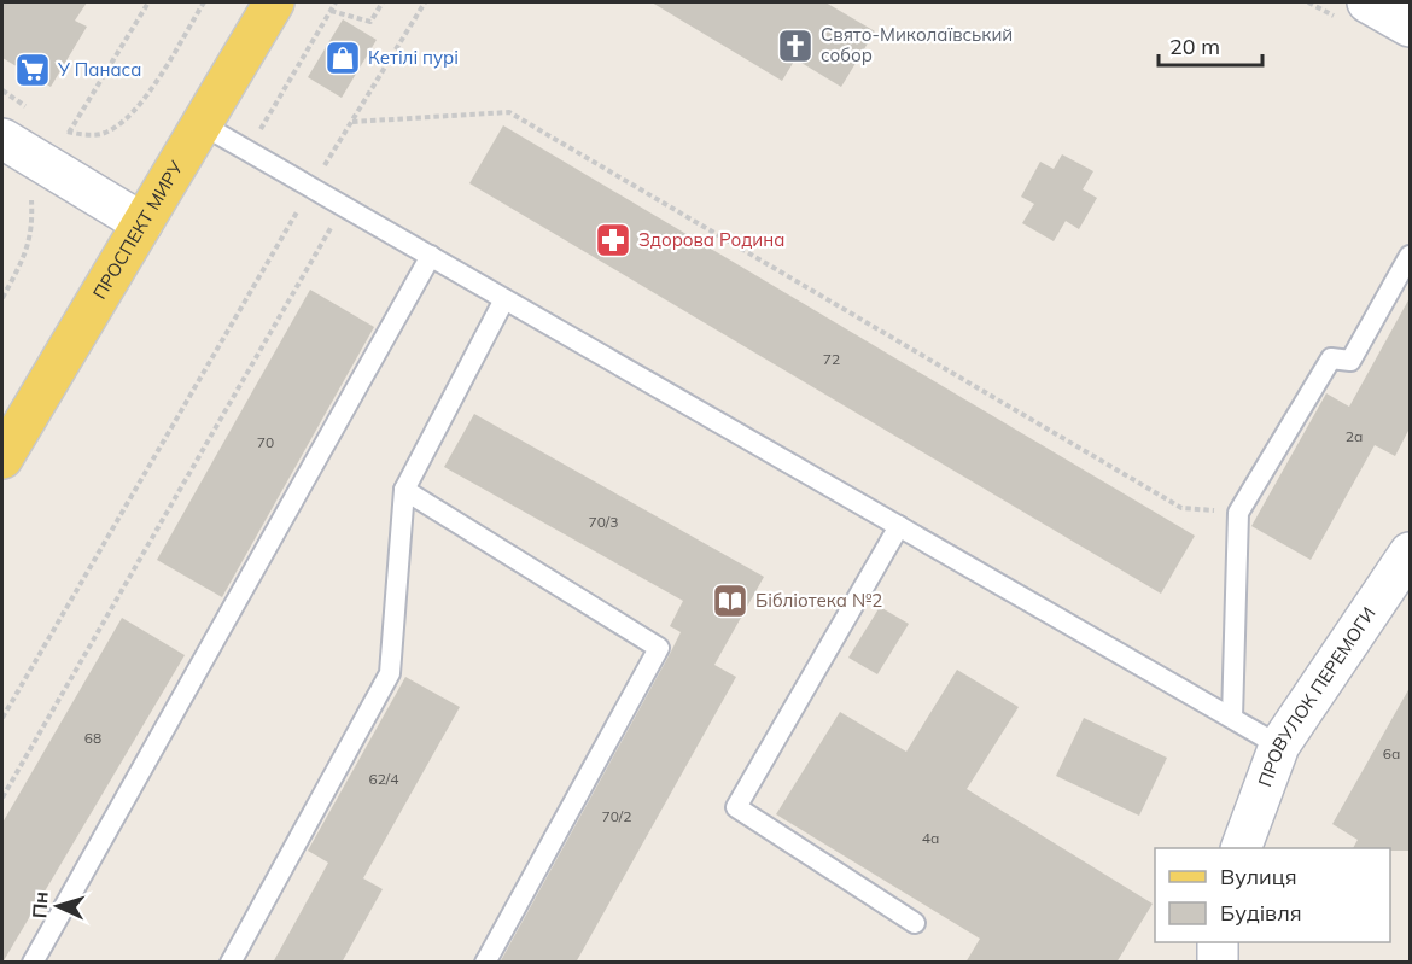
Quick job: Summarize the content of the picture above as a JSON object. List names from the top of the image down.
{
  "streets": {
    "main road": ["ПРОСПЕКТ МИРУ"],
    "street": ["ПРОВУЛОК ПЕРЕМОГИ"]
  },
  "places": {
    "church": ["Свято-Миколаївський собор"],
    "shop": ["Кетілі пурі"],
    "supermarket": ["У Панаса"],
    "pharmacy": ["Здорова Родина"],
    "library": ["Бібліотека №2"]
  },
  "house_numbers": [
    "72",
    "2а",
    "70",
    "70/3",
    "68",
    "6а",
    "62/4",
    "70/2",
    "4а"
  ],
  "legend": ["Вулиця", "Будівля"],
  "scale_bar": "20 m",
  "north": "left"
}
